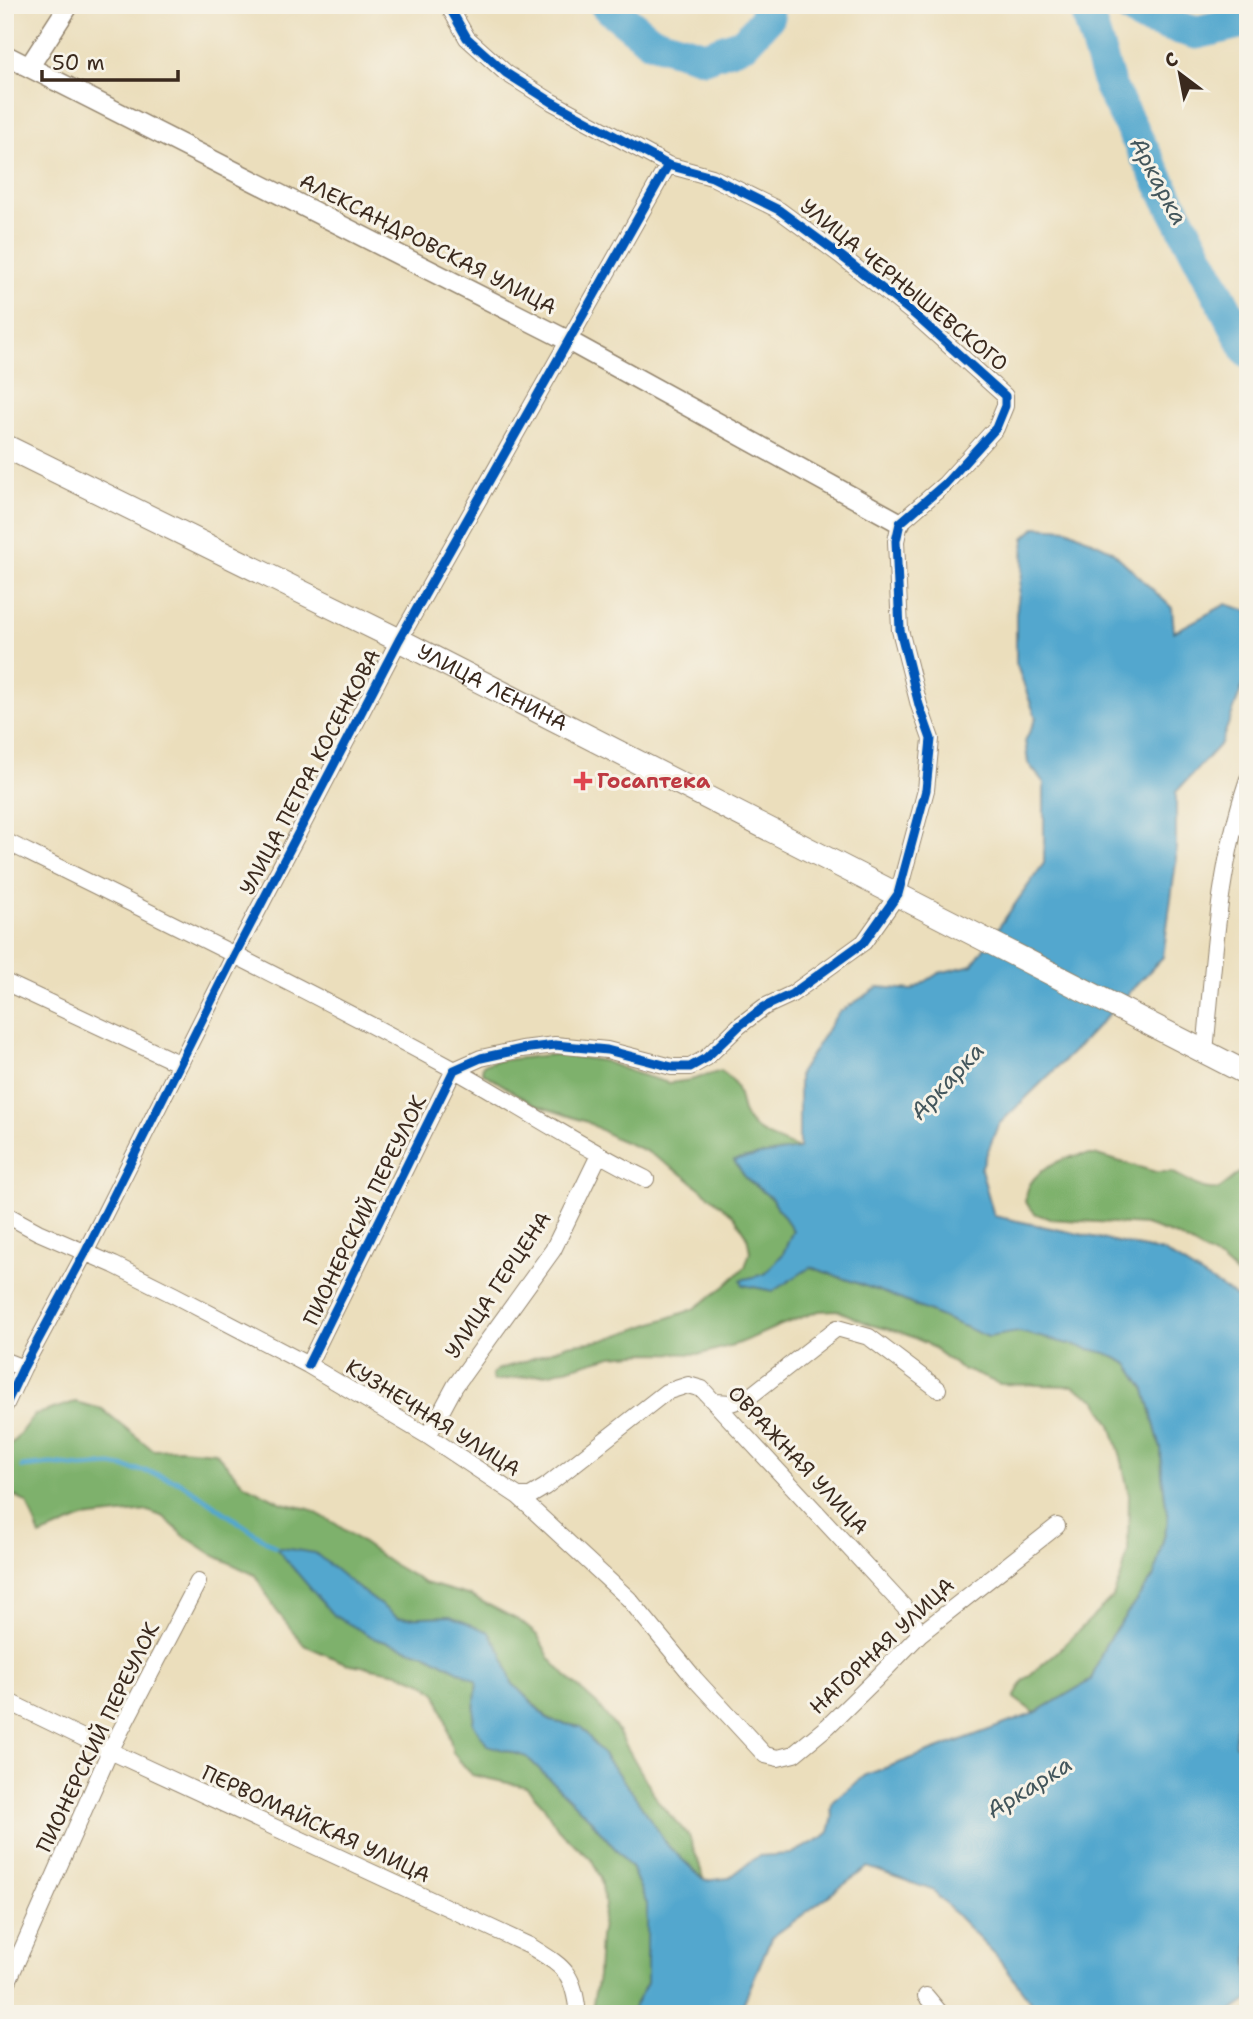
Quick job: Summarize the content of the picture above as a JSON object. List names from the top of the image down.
{
  "streets": {
    "main road": ["УЛИЦА ЛЕНИНА"],
    "street": [
      "АЛЕКСАНДРОВСКАЯ УЛИЦА",
      "УЛИЦА ЧЕРНЫШЕВСКОГО",
      "УЛИЦА ПЕТРА КОСЕНКОВА",
      "ПИОНЕРСКИЙ ПЕРЕУЛОК",
      "УЛИЦА ГЕРЦЕНА",
      "КУЗНЕЧНАЯ УЛИЦА",
      "ОВРАЖНАЯ УЛИЦА",
      "НАГОРНАЯ УЛИЦА",
      "ПЕРВОМАЙСКАЯ УЛИЦА"
    ]
  },
  "crossings": [
    ["АЛЕКСАНДРОВСКАЯ УЛИЦА", "УЛИЦА ЧЕРНЫШЕВСКОГО"],
    ["АЛЕКСАНДРОВСКАЯ УЛИЦА", "УЛИЦА ПЕТРА КОСЕНКОВА"],
    ["УЛИЦА ЧЕРНЫШЕВСКОГО", "УЛИЦА ПЕТРА КОСЕНКОВА"],
    ["УЛИЦА ЛЕНИНА", "УЛИЦА ПЕТРА КОСЕНКОВА"],
    ["УЛИЦА ПЕТРА КОСЕНКОВА", "КУЗНЕЧНАЯ УЛИЦА"],
    ["ПИОНЕРСКИЙ ПЕРЕУЛОК", "КУЗНЕЧНАЯ УЛИЦА"],
    ["ПИОНЕРСКИЙ ПЕРЕУЛОК", "ПЕРВОМАЙСКАЯ УЛИЦА"],
    ["УЛИЦА ГЕРЦЕНА", "КУЗНЕЧНАЯ УЛИЦА"],
    ["КУЗНЕЧНАЯ УЛИЦА", "ОВРАЖНАЯ УЛИЦА"],
    ["КУЗНЕЧНАЯ УЛИЦА", "НАГОРНАЯ УЛИЦА"],
    ["ОВРАЖНАЯ УЛИЦА", "НАГОРНАЯ УЛИЦА"]
  ],
  "water": ["Аркарка"],
  "places": {
    "health": ["Госаптека"]
  },
  "scale_bar": "50 m",
  "north": "top left"
}
